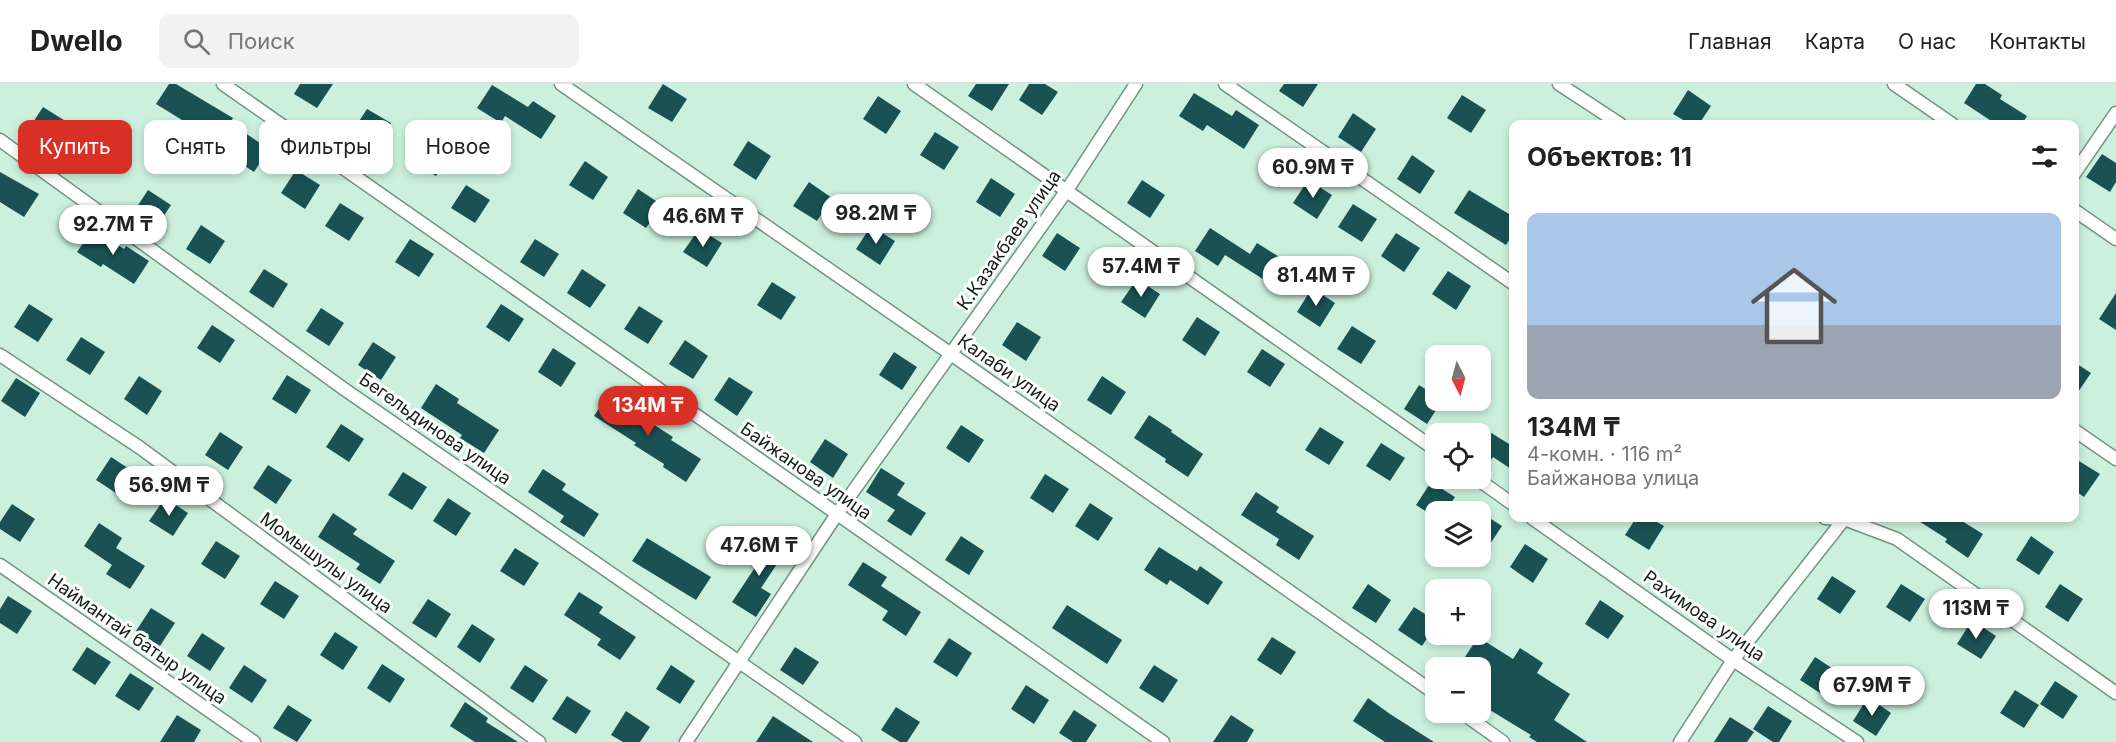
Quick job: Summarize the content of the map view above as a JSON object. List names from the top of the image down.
{
  "streets": {
    "street": [
      "К.Казакбаев улица",
      "Калаби улица",
      "Бегельдинова улица",
      "Байжанова улица",
      "Момышулы улица",
      "Рахимова улица",
      "Наймантай батыр улица"
    ]
  },
  "crossings": [
    ["К.Казакбаев улица", "Калаби улица"],
    ["К.Казакбаев улица", "Бегельдинова улица"],
    ["К.Казакбаев улица", "Байжанова улица"]
  ],
  "north": "bottom",
  "page": {
    "header": "Dwello",
    "search": "Поиск",
    "nav": [
      "Главная",
      "Карта",
      "О нас",
      "Контакты"
    ],
    "chip": [
      "Купить",
      "Снять",
      "Фильтры",
      "Новое"
    ],
    "heading": "Объектов: 11",
    "price": [
      "60.9M ₸",
      "98.2M ₸",
      "46.6M ₸",
      "92.7M ₸",
      "57.4M ₸",
      "81.4M ₸",
      "134M ₸",
      "56.9M ₸",
      "47.6M ₸",
      "113M ₸",
      "67.9M ₸"
    ],
    "list": [
      {
        "name": "134M ₸",
        "note": "4-комн. · 116 m² · Байжанова улица"
      }
    ],
    "map_buttons": ["+", "−"]
  }
}
